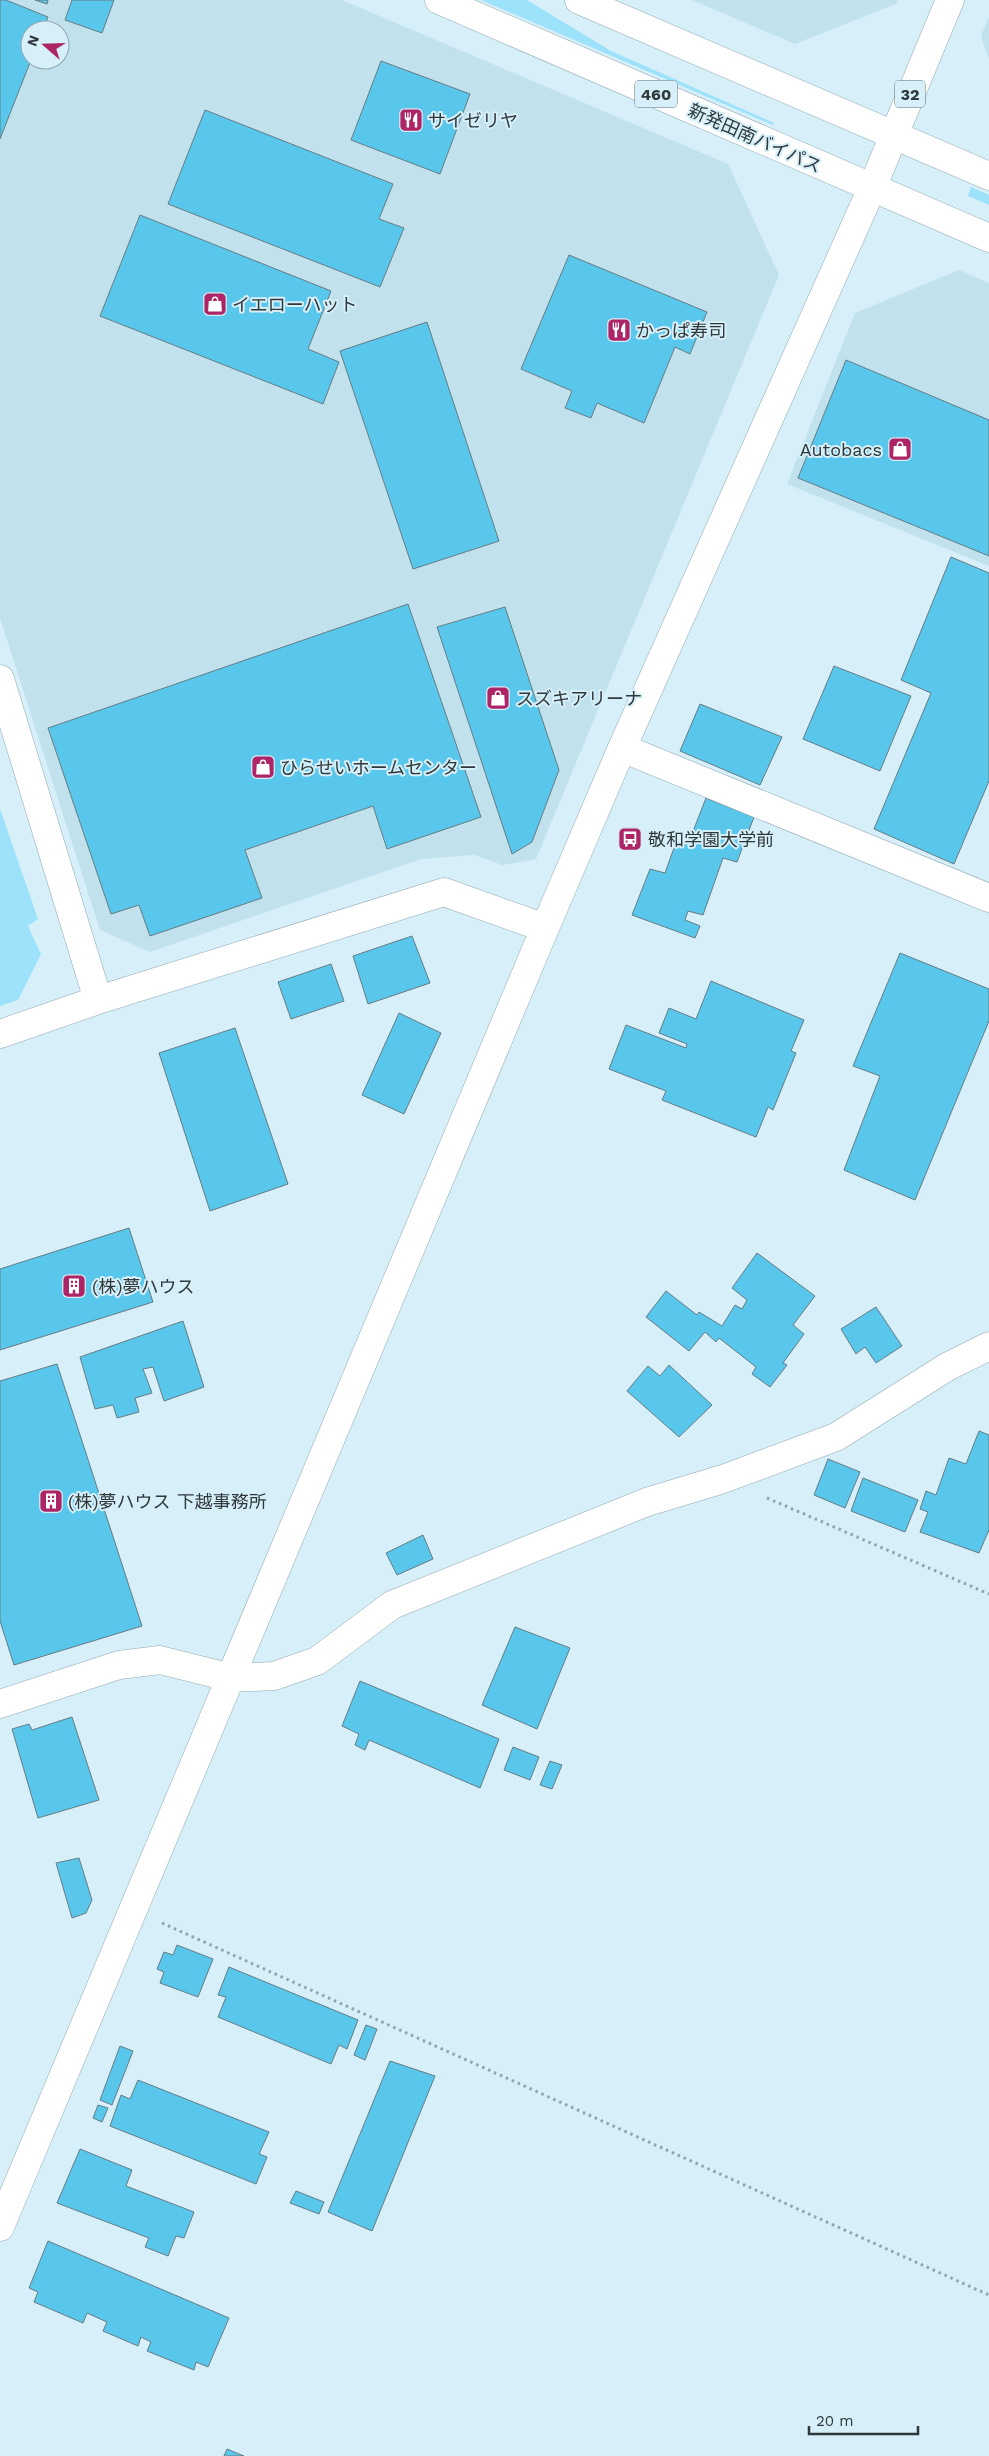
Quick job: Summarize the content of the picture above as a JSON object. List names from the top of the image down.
{
  "streets": {
    "main road": ["460", "32", "新発田南バイパス"]
  },
  "crossings": [
    ["32", "新発田南バイパス"]
  ],
  "places": {
    "restaurant": ["サイゼリヤ", "かっぱ寿司"],
    "shop": [
      "イエローハット",
      "Autobacs",
      "スズキアリーナ",
      "ひらせいホームセンター"
    ],
    "bus stop": ["敬和学園大学前"],
    "building": ["(株)夢ハウス", "(株)夢ハウス 下越事務所"]
  },
  "scale_bar": "20 m",
  "north": "left"
}
